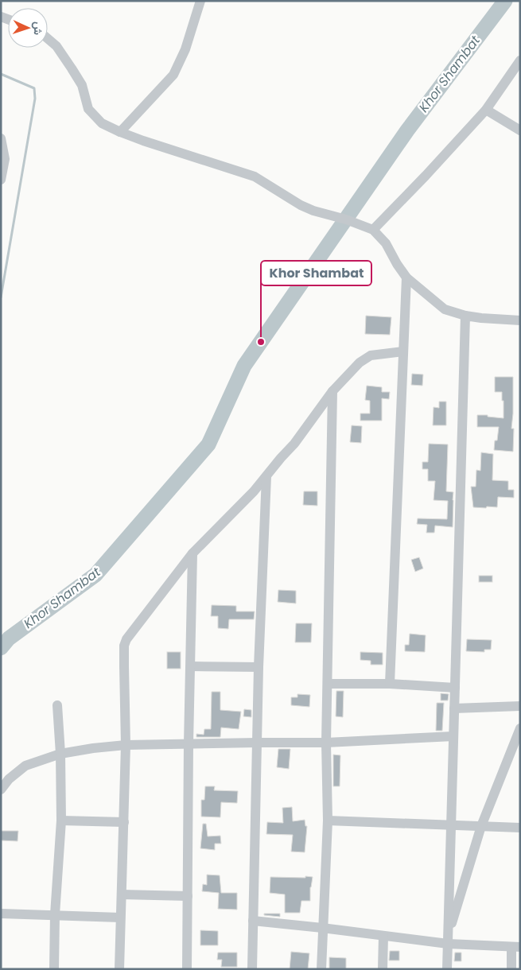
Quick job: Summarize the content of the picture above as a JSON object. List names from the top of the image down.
{
  "water": ["Khor Shambat"],
  "places": ["Khor Shambat"],
  "north": "right"
}
